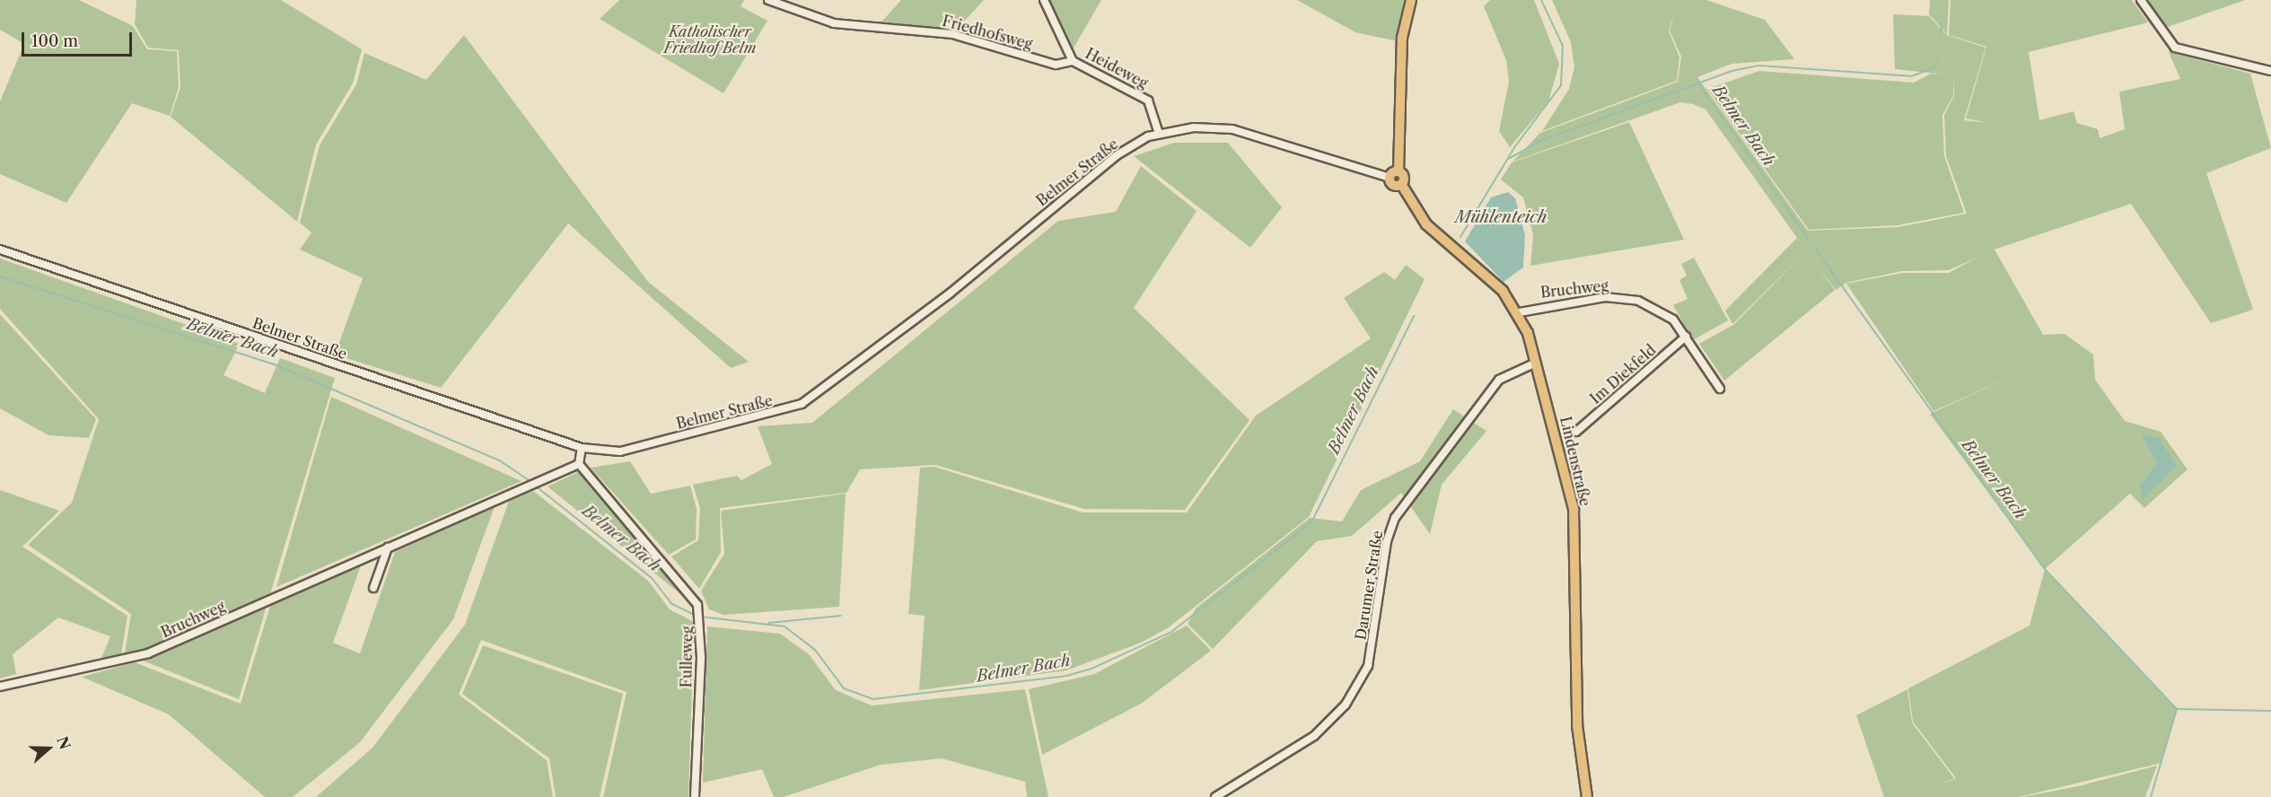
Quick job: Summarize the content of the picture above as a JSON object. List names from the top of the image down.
{
  "streets": {
    "main road": ["Lindenstraße"],
    "street": [
      "Friedhofsweg",
      "Heideweg",
      "Belmer Straße",
      "Bruchweg",
      "Im Diekfeld",
      "Darumer Straße",
      "Fulleweg"
    ]
  },
  "crossings": [
    ["Friedhofsweg", "Heideweg"],
    ["Heideweg", "Belmer Straße"],
    ["Belmer Straße", "Lindenstraße"],
    ["Bruchweg", "Im Diekfeld"],
    ["Bruchweg", "Lindenstraße"],
    ["Bruchweg", "Fulleweg"],
    ["Lindenstraße", "Darumer Straße"]
  ],
  "water": ["Belmer Bach", "Mühlenteich"],
  "parks": ["Katholischer Friedhof Belm"],
  "scale_bar": "100 m",
  "north": "right"
}
